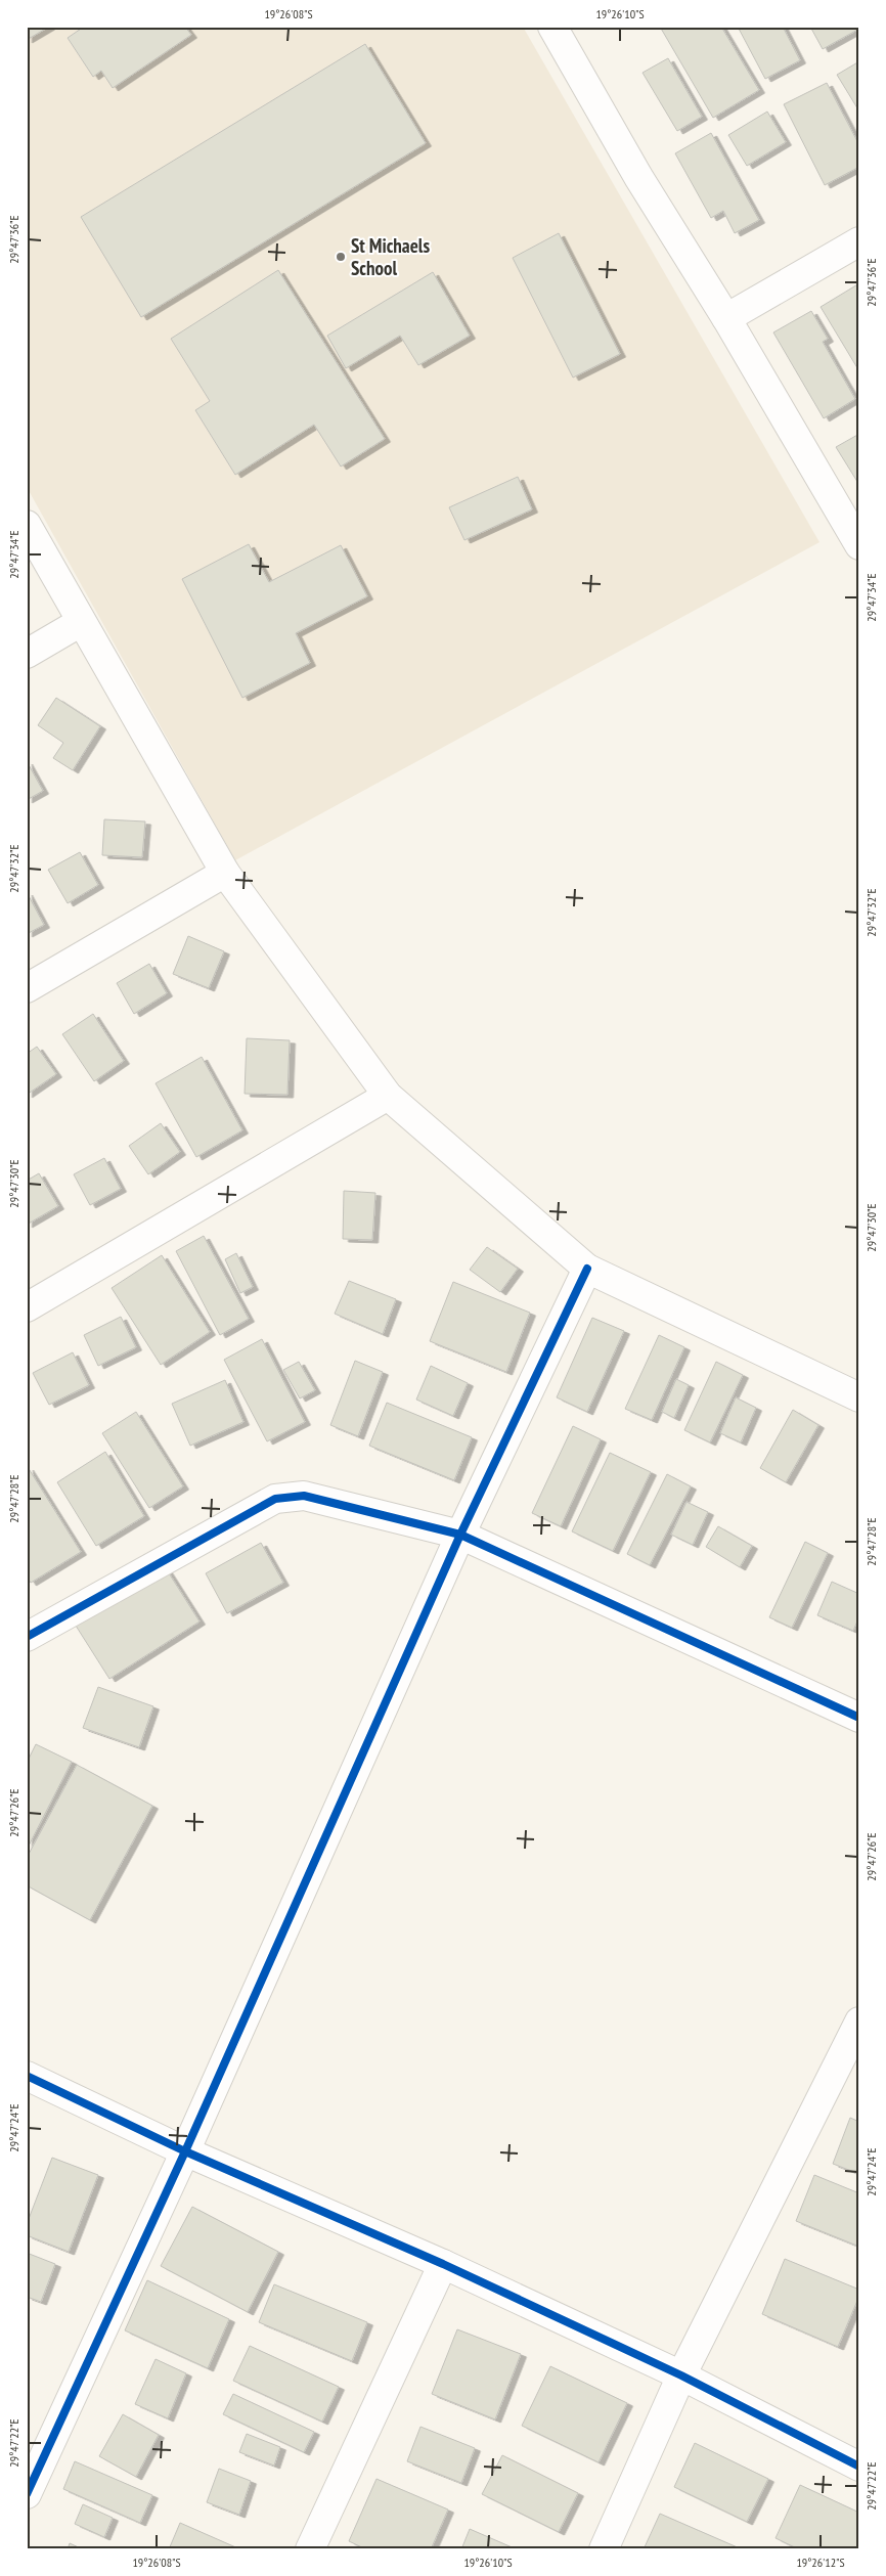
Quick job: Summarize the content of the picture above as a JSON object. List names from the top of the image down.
{
  "places": ["St Michaels School"],
  "coordinates": [
    "19°26'08\"S",
    "19°26'10\"S",
    "29°47'36\"E",
    "29°47'34\"E",
    "29°47'32\"E",
    "29°47'30\"E",
    "29°47'28\"E",
    "29°47'26\"E",
    "29°47'24\"E",
    "29°47'22\"E",
    "19°26'12\"S"
  ]
}
